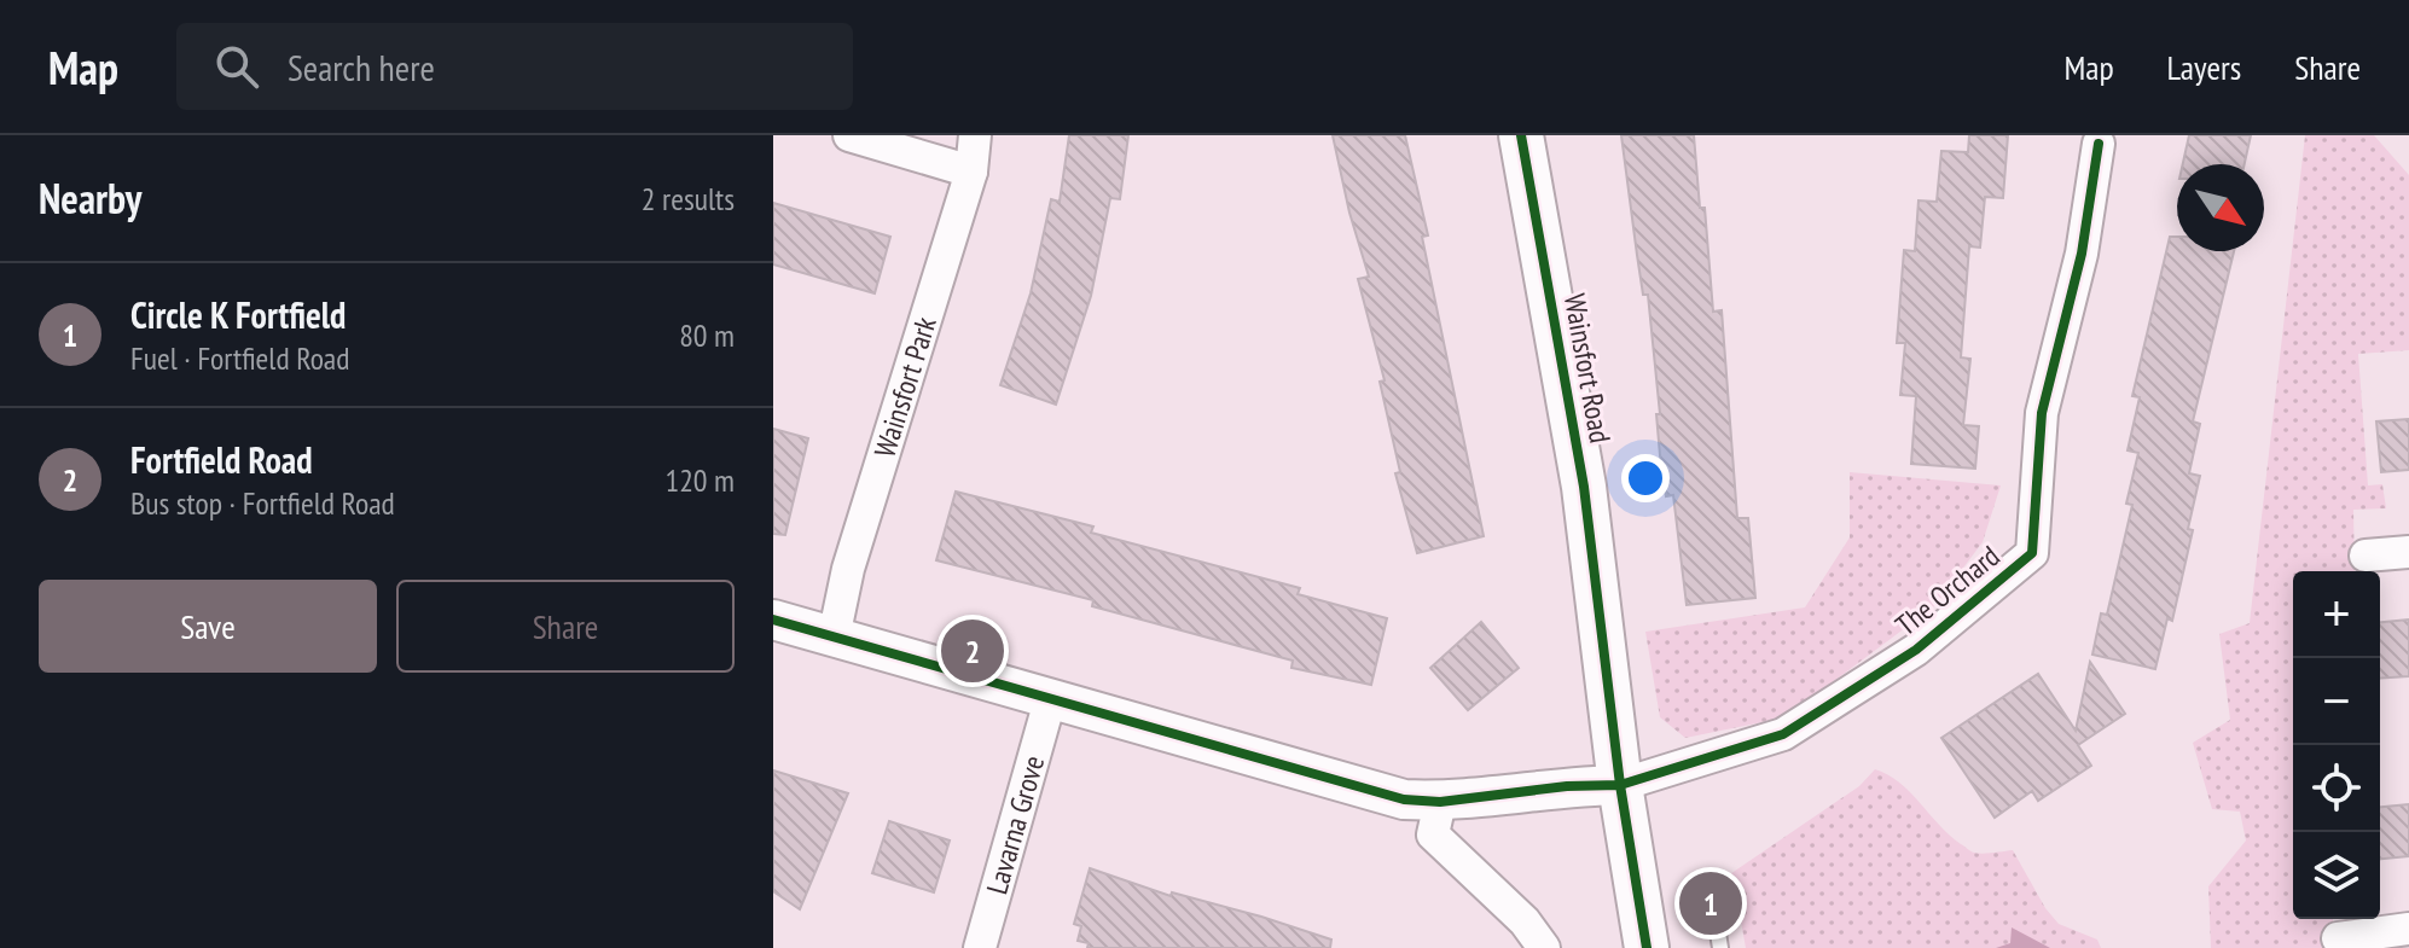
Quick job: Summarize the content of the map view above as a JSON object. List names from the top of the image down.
{
  "streets": {
    "main road": ["Wainsfort Road"],
    "street": ["Wainsfort Park", "The Orchard", "Lavarna Grove"]
  },
  "crossings": [
    ["Wainsfort Road", "The Orchard"]
  ],
  "north": "bottom right",
  "page": {
    "header": "Map",
    "search": "Search here",
    "nav": ["Map", "Layers", "Share"],
    "heading": ["Nearby", "2 results"],
    "list": [
      {
        "mark": "1",
        "name": "Circle K Fortfield",
        "note": "Fuel · Fortfield Road",
        "value": "80 m"
      },
      {
        "mark": "2",
        "name": "Fortfield Road",
        "note": "Bus stop · Fortfield Road",
        "value": "120 m"
      }
    ],
    "buttons": ["Save", "Share"],
    "map_buttons": ["+", "−"],
    "pins": ["2", "1"]
  }
}
